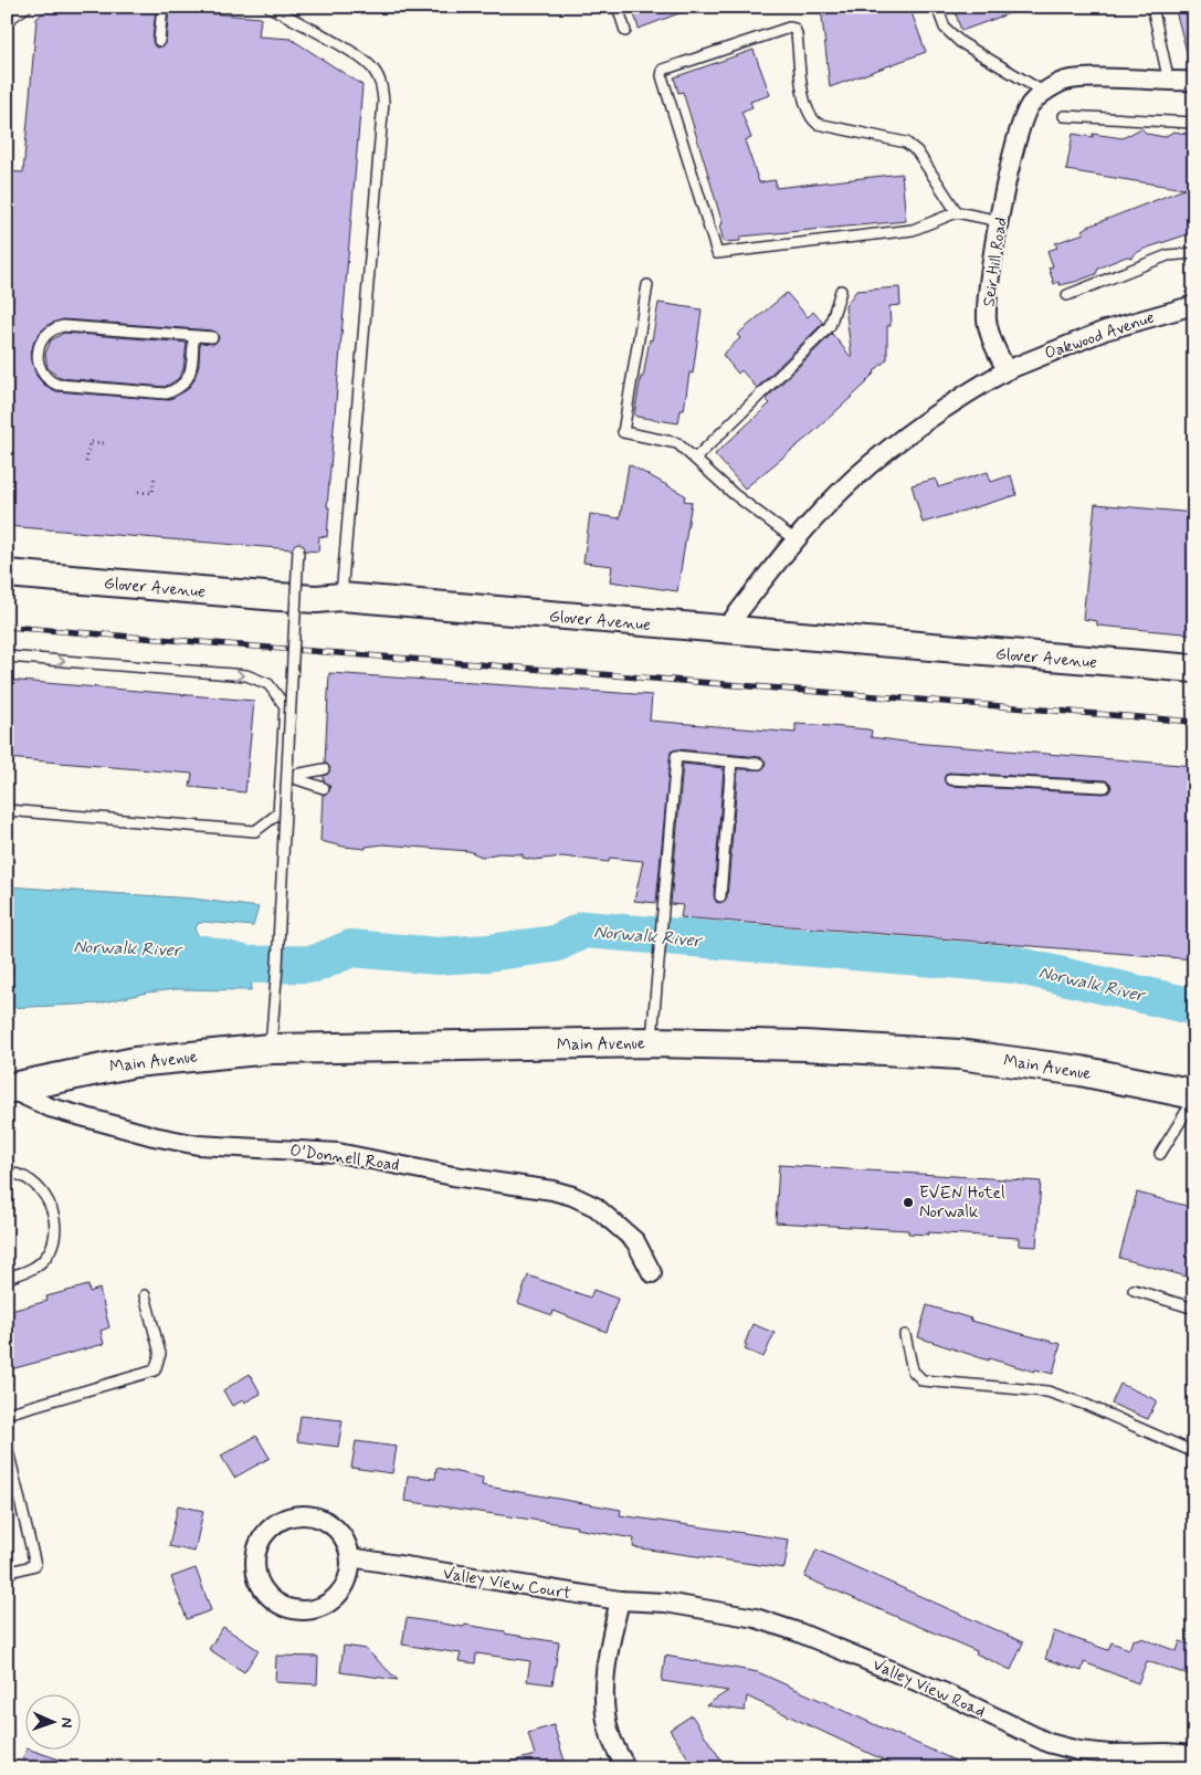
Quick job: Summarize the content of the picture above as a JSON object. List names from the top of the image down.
{
  "streets": {
    "main road": ["Main Avenue"],
    "street": [
      "Seir Hill Road",
      "Oakwood Avenue",
      "Glover Avenue",
      "O'Donnell Road",
      "Valley View Court",
      "Valley View Road"
    ]
  },
  "crossings": [
    ["Seir Hill Road", "Oakwood Avenue"],
    ["Main Avenue", "O'Donnell Road"],
    ["Valley View Court", "Valley View Road"]
  ],
  "water": ["Norwalk River"],
  "places": ["EVEN Hotel Norwalk"],
  "north": "right"
}
